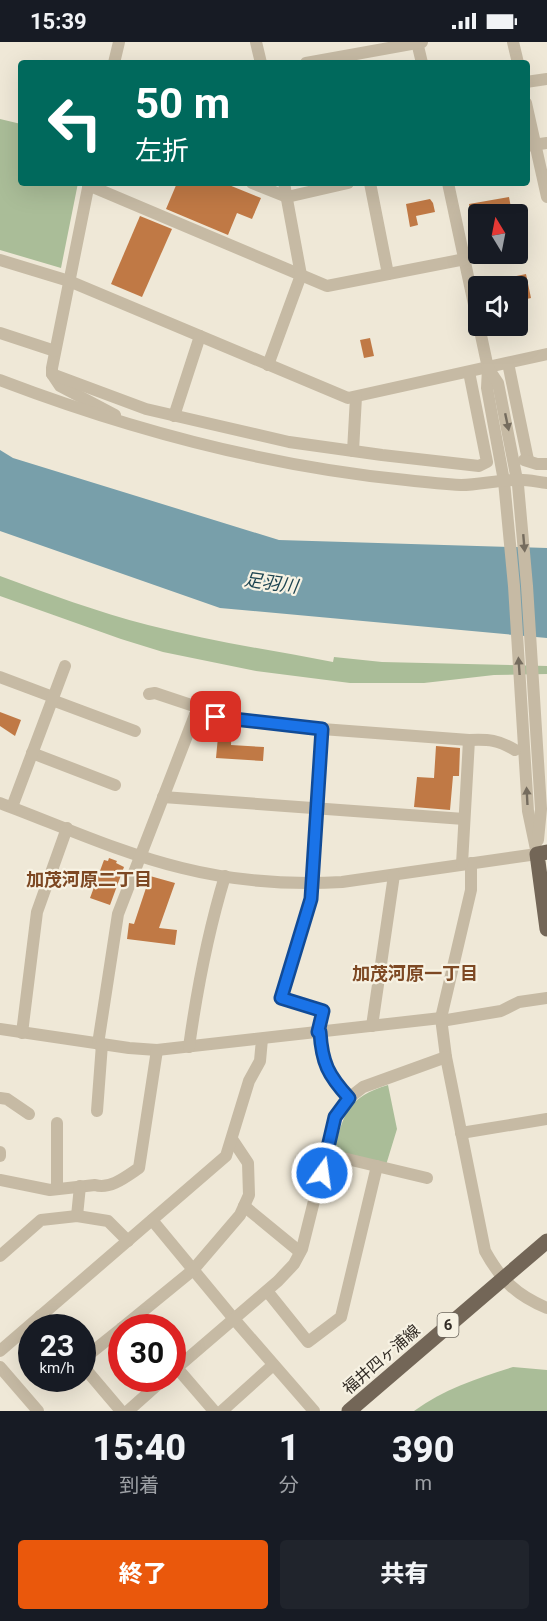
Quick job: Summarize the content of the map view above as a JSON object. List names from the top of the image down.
{
  "streets": {
    "main road": ["6", "福井四ヶ浦線"]
  },
  "districts": ["加茂河原二丁目", "加茂河原一丁目"],
  "water": ["足羽川"],
  "north": "top",
  "page": {
    "status": "15:39",
    "turn": ["50 m", "左折"],
    "speed": "23 km/h",
    "limit": "30",
    "eta": [
      "15:40",
      "到着",
      "1",
      "分",
      "390",
      "m"
    ],
    "buttons": ["終了", "共有"]
  }
}
